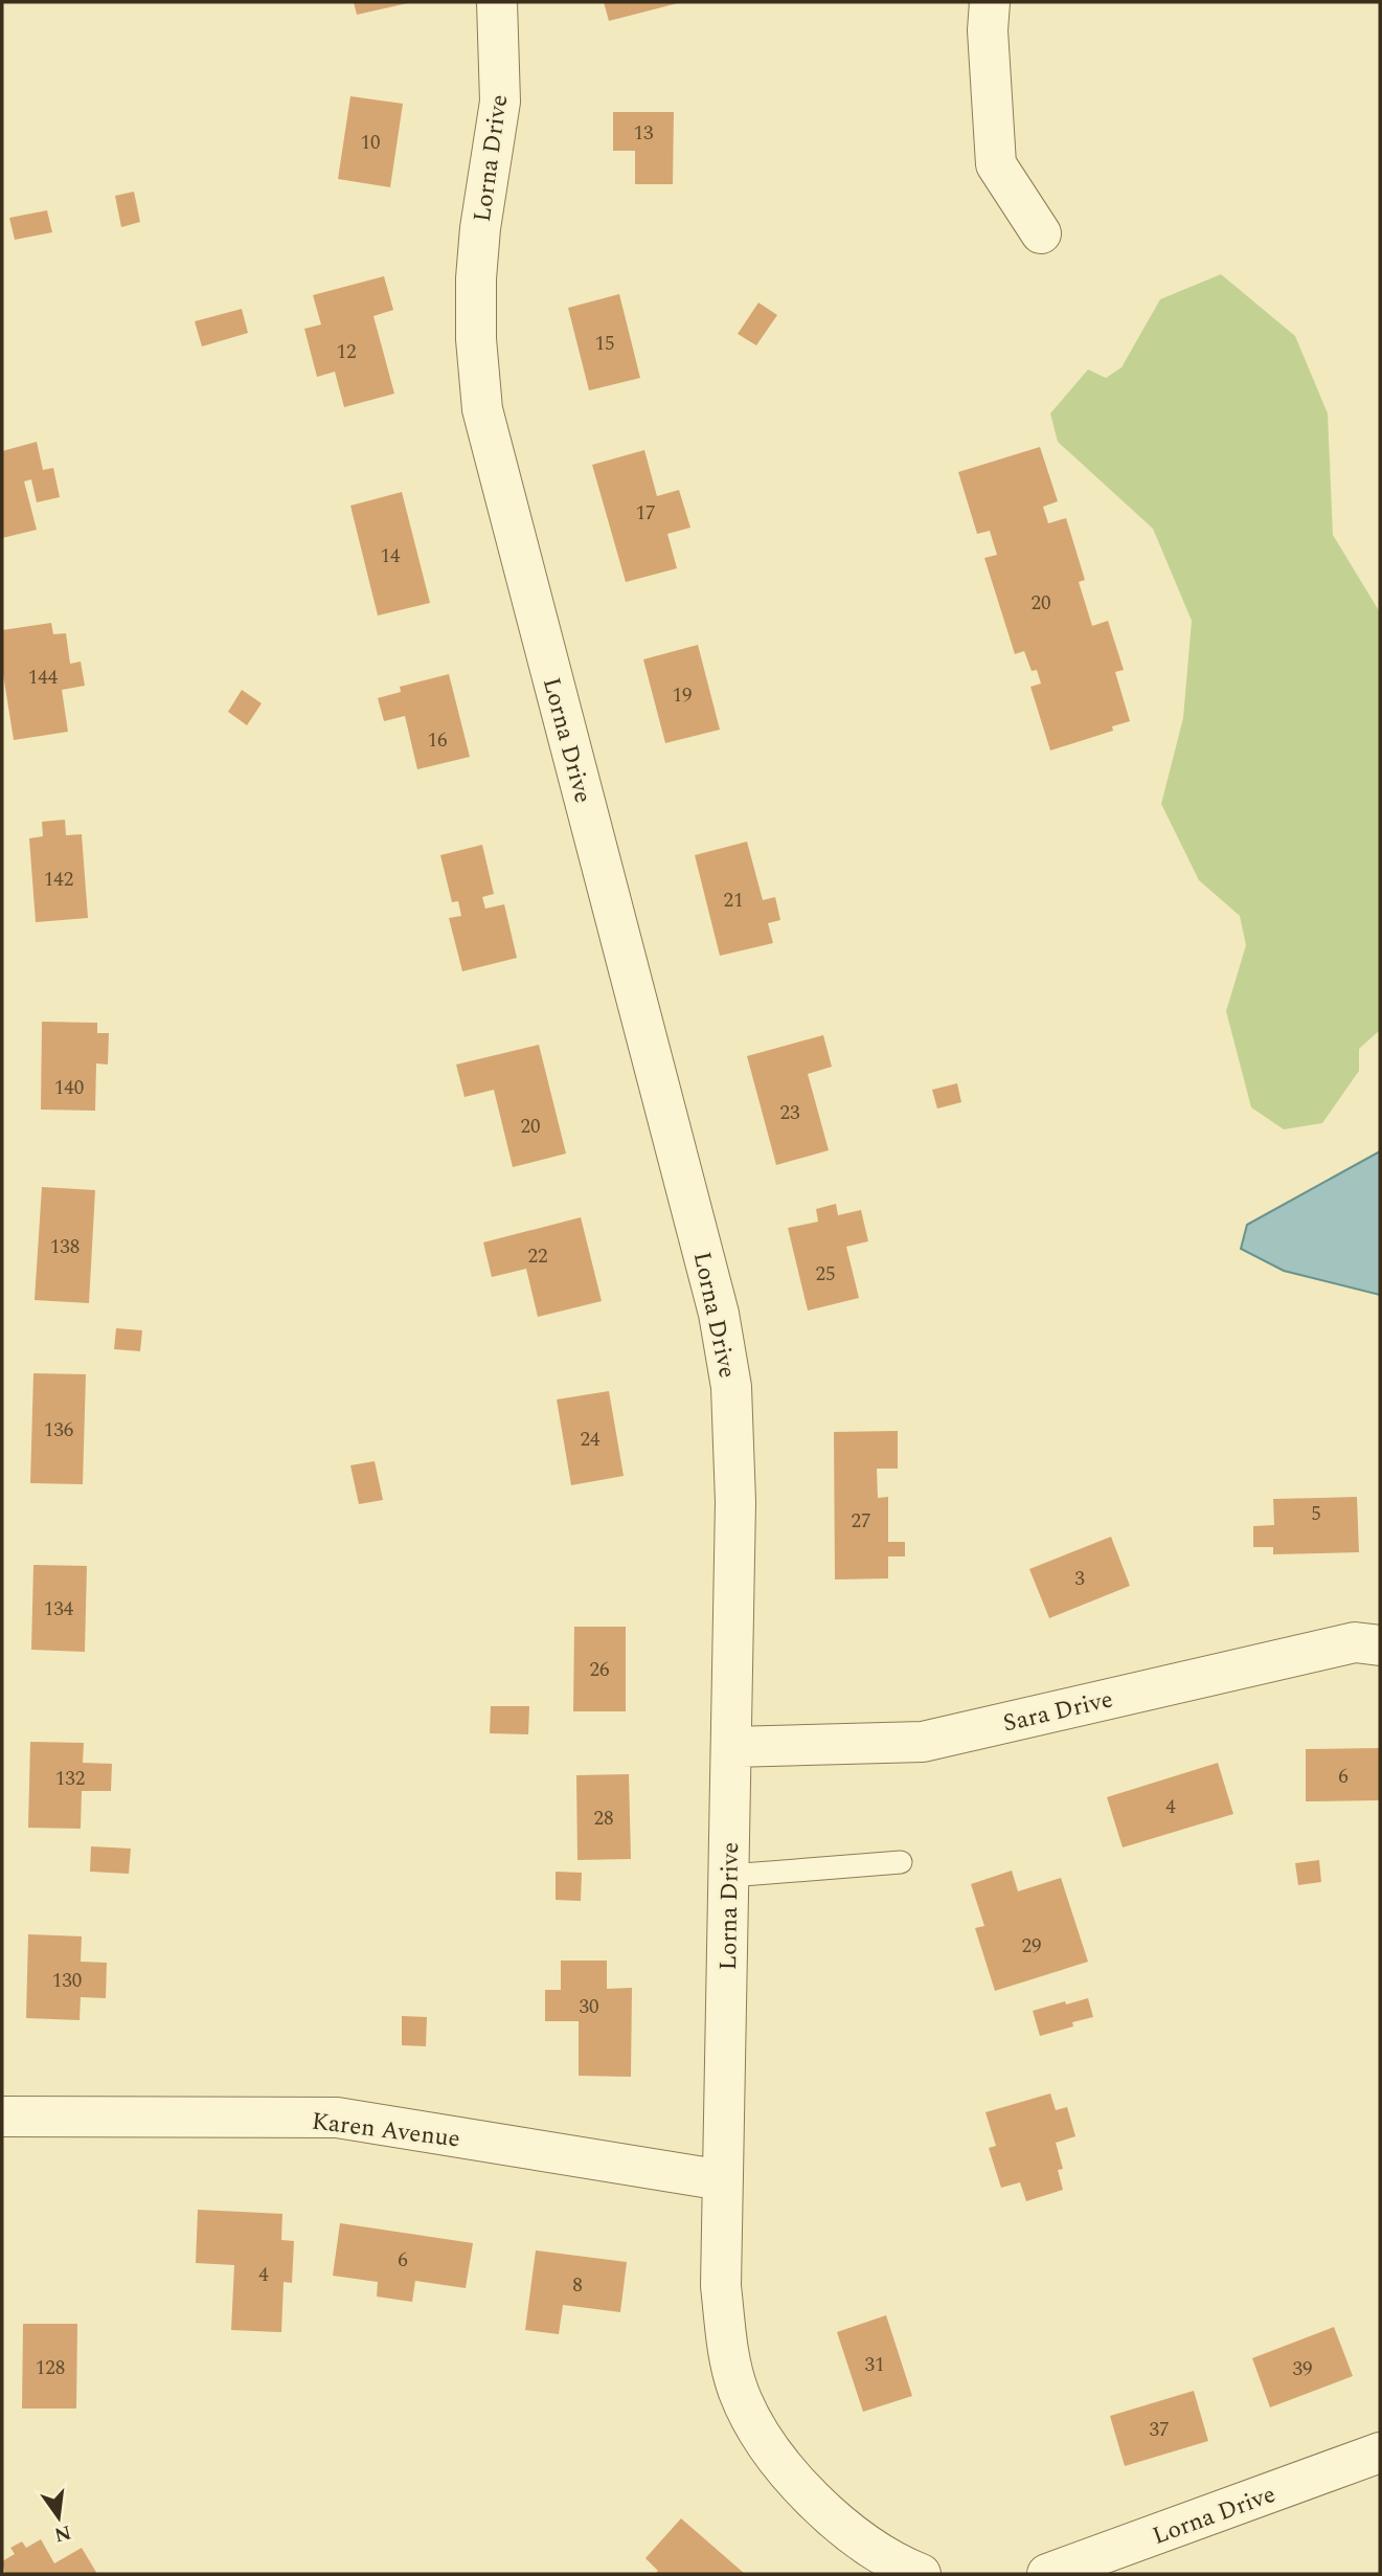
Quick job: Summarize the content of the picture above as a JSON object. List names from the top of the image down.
{
  "streets": {
    "street": ["Lorna Drive", "Sara Drive", "Karen Avenue"]
  },
  "crossings": [
    ["Lorna Drive", "Sara Drive"],
    ["Lorna Drive", "Karen Avenue"]
  ],
  "house_numbers": [
    "13",
    "10",
    "15",
    "12",
    "17",
    "14",
    "20",
    "144",
    "19",
    "16",
    "142",
    "21",
    "140",
    "23",
    "20",
    "138",
    "22",
    "25",
    "136",
    "24",
    "5",
    "27",
    "3",
    "134",
    "26",
    "6",
    "132",
    "4",
    "28",
    "29",
    "130",
    "30",
    "6",
    "4",
    "8",
    "31",
    "128",
    "39",
    "37"
  ],
  "north": "bottom"
}
